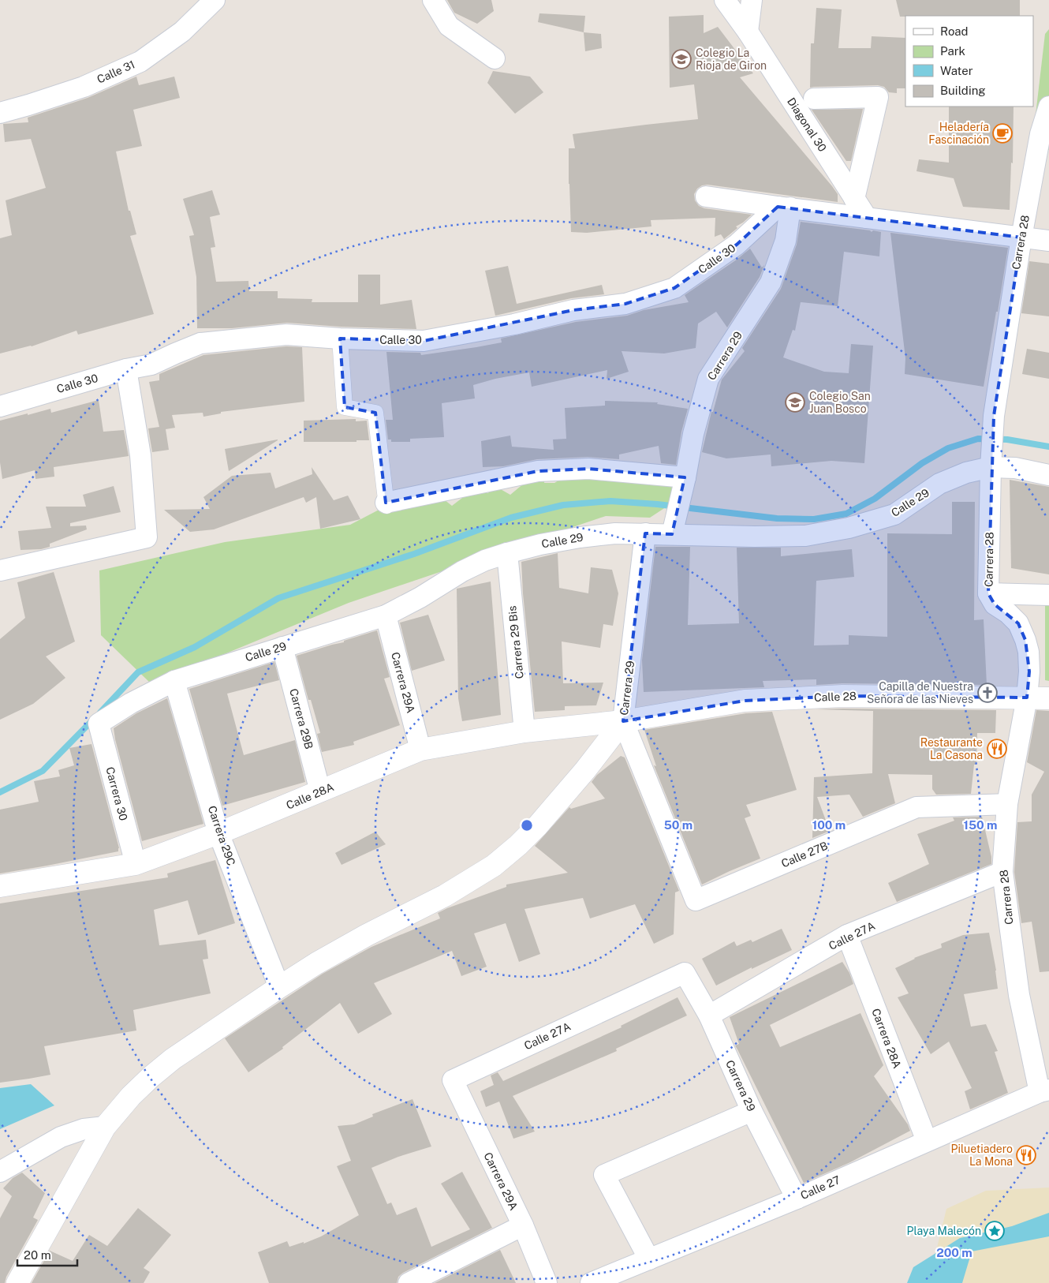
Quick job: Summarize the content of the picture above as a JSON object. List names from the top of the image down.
{
  "streets": {
    "street": [
      "Calle 31",
      "Diagonal 30",
      "Carrera 28",
      "Calle 30",
      "Carrera 29",
      "Calle 29",
      "Carrera 29 Bis",
      "Carrera 29A",
      "Calle 28",
      "Carrera 29B",
      "Carrera 30",
      "Calle 28A",
      "Carrera 29C",
      "Calle 27B",
      "Calle 27A",
      "Carrera 28A",
      "Calle 27"
    ]
  },
  "crossings": [
    ["Carrera 28", "Calle 29"],
    ["Carrera 28", "Calle 28"],
    ["Carrera 28", "Calle 27B"],
    ["Carrera 28", "Calle 27A"],
    ["Carrera 28", "Calle 27"],
    ["Calle 30", "Carrera 29"],
    ["Carrera 29", "Calle 29"],
    ["Carrera 29", "Calle 28"],
    ["Carrera 29", "Calle 28A"],
    ["Carrera 29", "Calle 27B"],
    ["Carrera 29", "Calle 27A"],
    ["Carrera 29", "Calle 27"],
    ["Calle 29", "Carrera 29 Bis"],
    ["Calle 29", "Carrera 29A"],
    ["Calle 29", "Carrera 29B"],
    ["Calle 29", "Carrera 30"],
    ["Calle 29", "Carrera 29C"],
    ["Carrera 29 Bis", "Calle 28A"],
    ["Carrera 29A", "Calle 28A"],
    ["Carrera 29A", "Calle 27A"],
    ["Calle 28", "Calle 28A"],
    ["Carrera 29B", "Calle 28A"],
    ["Carrera 30", "Calle 28A"],
    ["Calle 28A", "Carrera 29C"],
    ["Calle 27A", "Carrera 28A"],
    ["Carrera 28A", "Calle 27"]
  ],
  "places": {
    "school or university": ["Colegio La Rioja de Giron", "Colegio San Juan Bosco"],
    "cafe": ["Heladería Fascinación"],
    "church": ["Capilla de Nuestra Señora de las Nieves"],
    "restaurant": ["Restaurante La Casona", "Piluetiadero La Mona"],
    "place": ["Playa Malecón"]
  },
  "legend": [
    "Road",
    "Park",
    "Water",
    "Building"
  ],
  "scale_bar": "20 m",
  "rings": [
    "50 m",
    "100 m",
    "150 m",
    "200 m"
  ]
}
